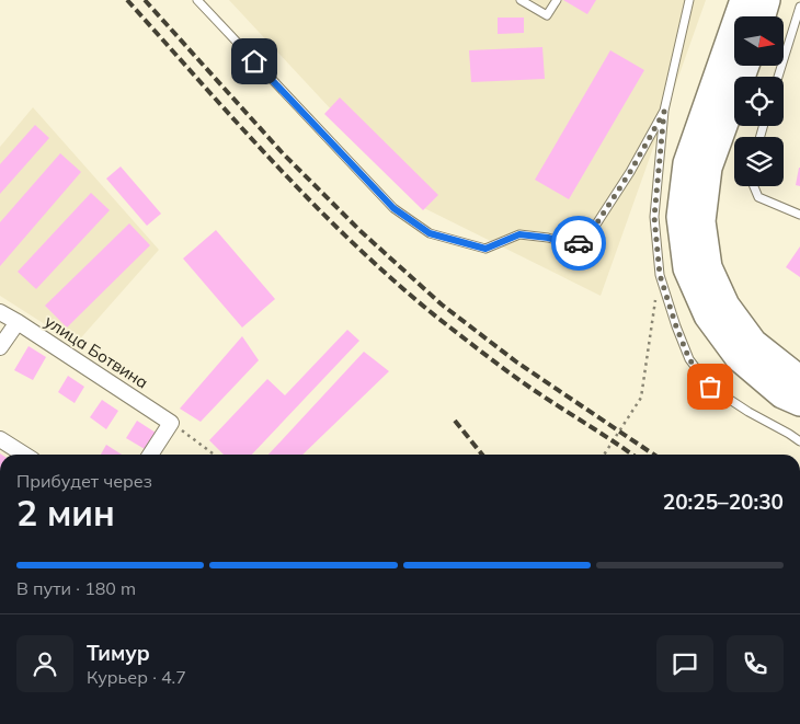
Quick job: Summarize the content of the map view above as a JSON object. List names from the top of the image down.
{
  "streets": {
    "street": ["улица Ботвина"]
  },
  "north": "right",
  "page": {
    "heading": ["2 мин", "Прибудет через", "20:25–20:30"],
    "panel": ["Тимур", "Курьер · 4.7"],
    "bar": "В пути · 180 m"
  }
}
